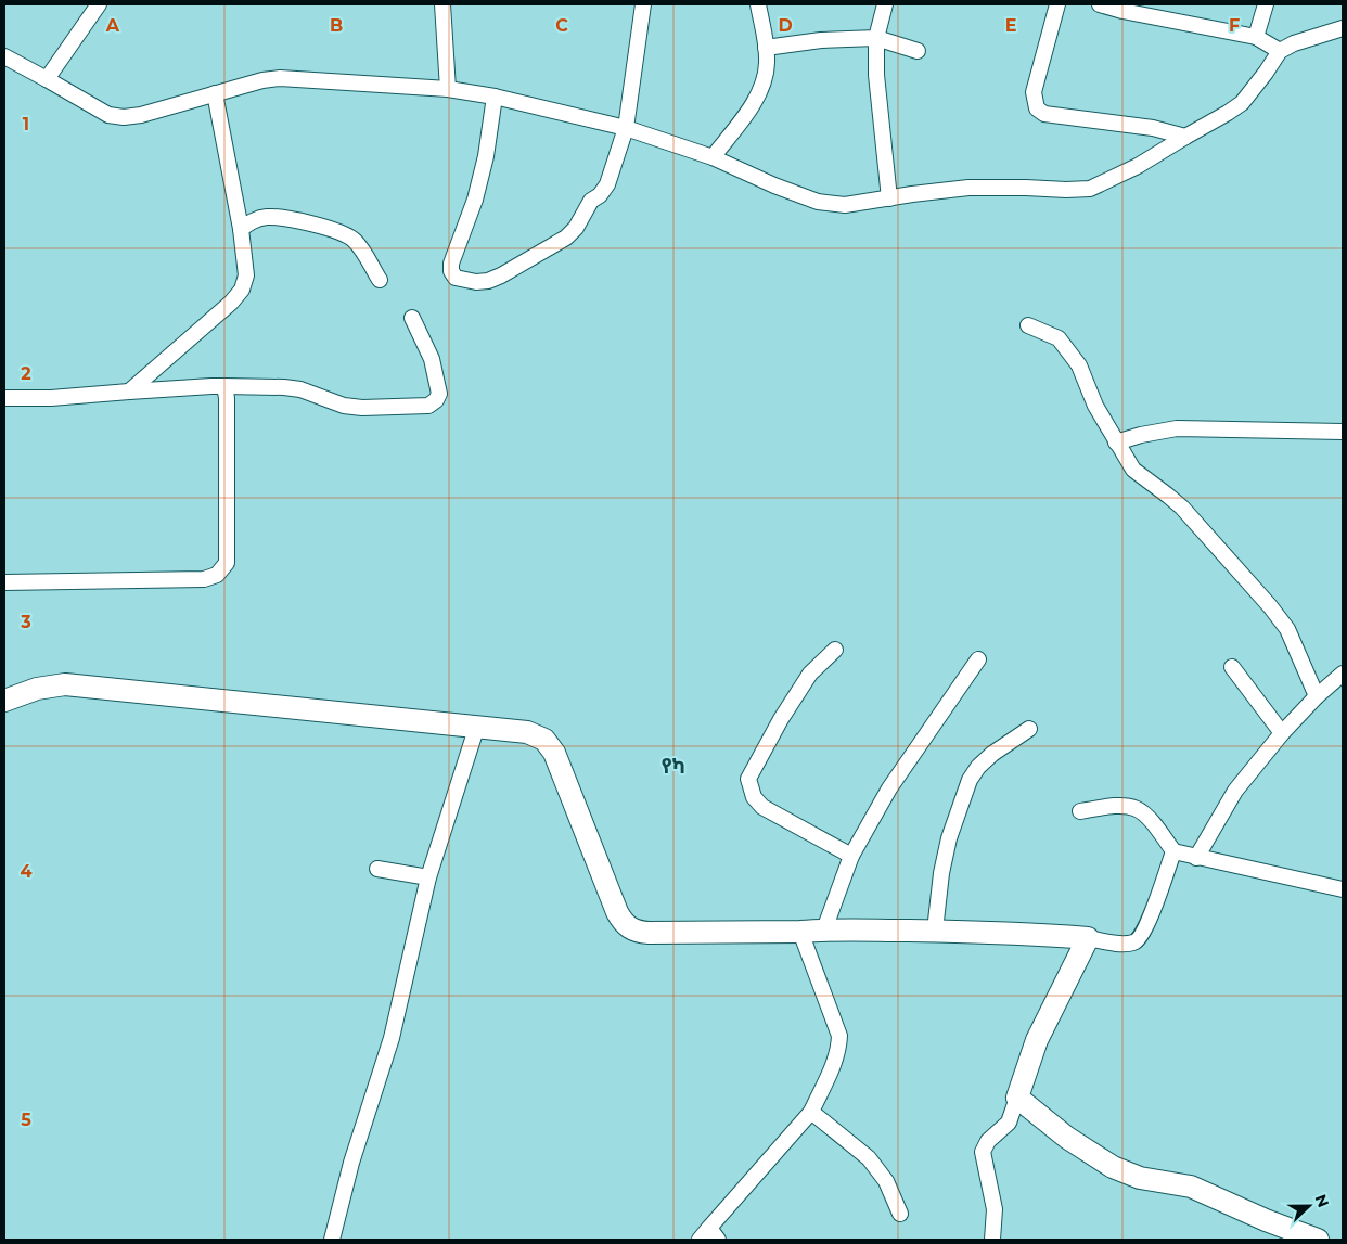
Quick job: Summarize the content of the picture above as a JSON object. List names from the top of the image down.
{
  "districts": ["የካ"],
  "north": "right",
  "grid": {
    "columns": [
      "A",
      "B",
      "C",
      "D",
      "E",
      "F"
    ],
    "rows": [
      "1",
      "2",
      "3",
      "4",
      "5"
    ]
  }
}
